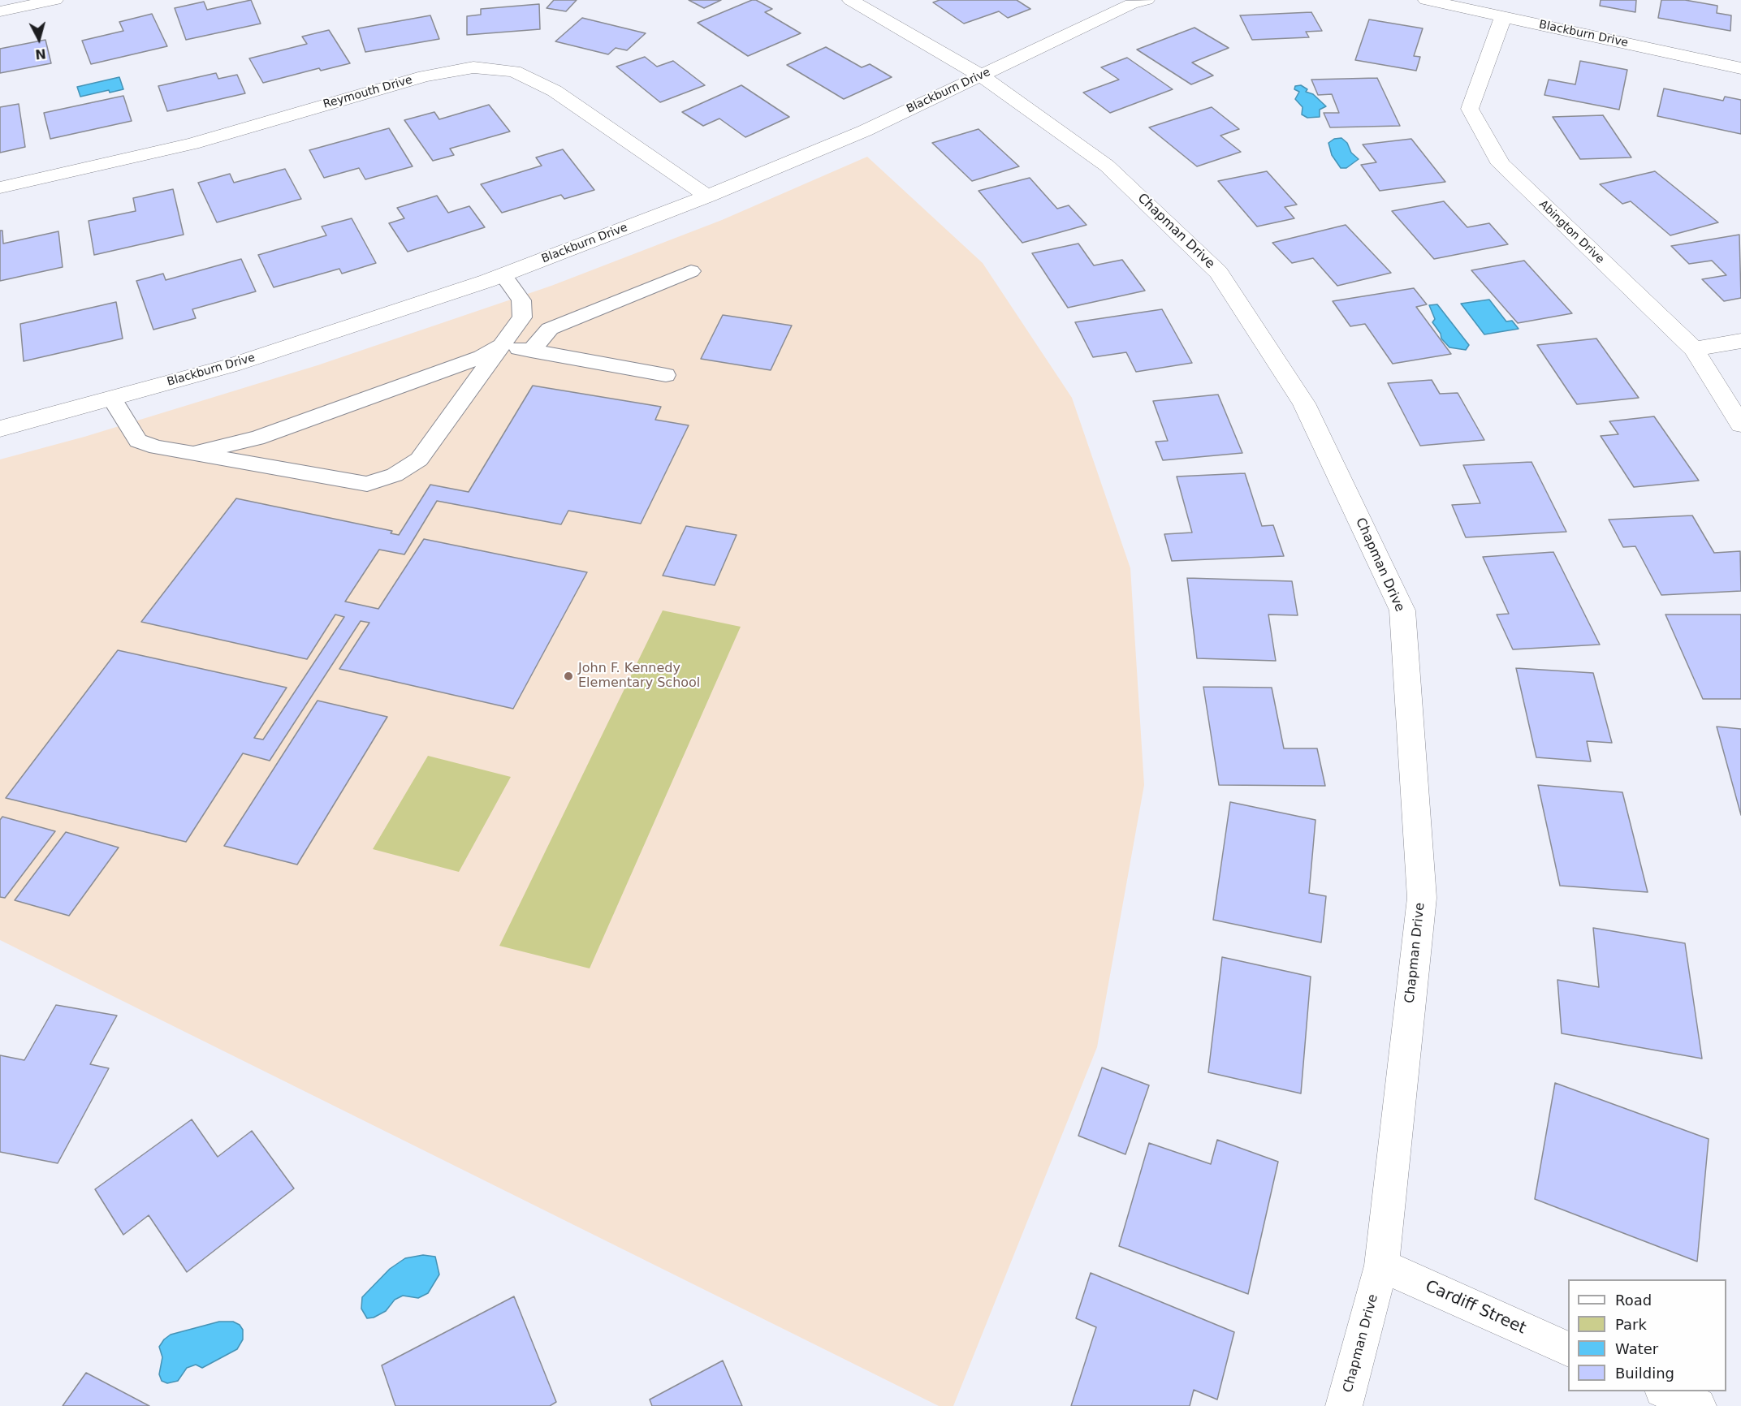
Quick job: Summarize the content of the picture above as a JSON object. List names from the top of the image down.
{
  "streets": {
    "street": [
      "Blackburn Drive",
      "Reymouth Drive",
      "Chapman Drive",
      "Abington Drive",
      "Cardiff Street"
    ]
  },
  "crossings": [
    ["Blackburn Drive", "Reymouth Drive"],
    ["Blackburn Drive", "Chapman Drive"],
    ["Blackburn Drive", "Abington Drive"],
    ["Chapman Drive", "Cardiff Street"]
  ],
  "places": ["John F. Kennedy Elementary School"],
  "legend": [
    "Road",
    "Park",
    "Water",
    "Building"
  ],
  "north": "bottom"
}
